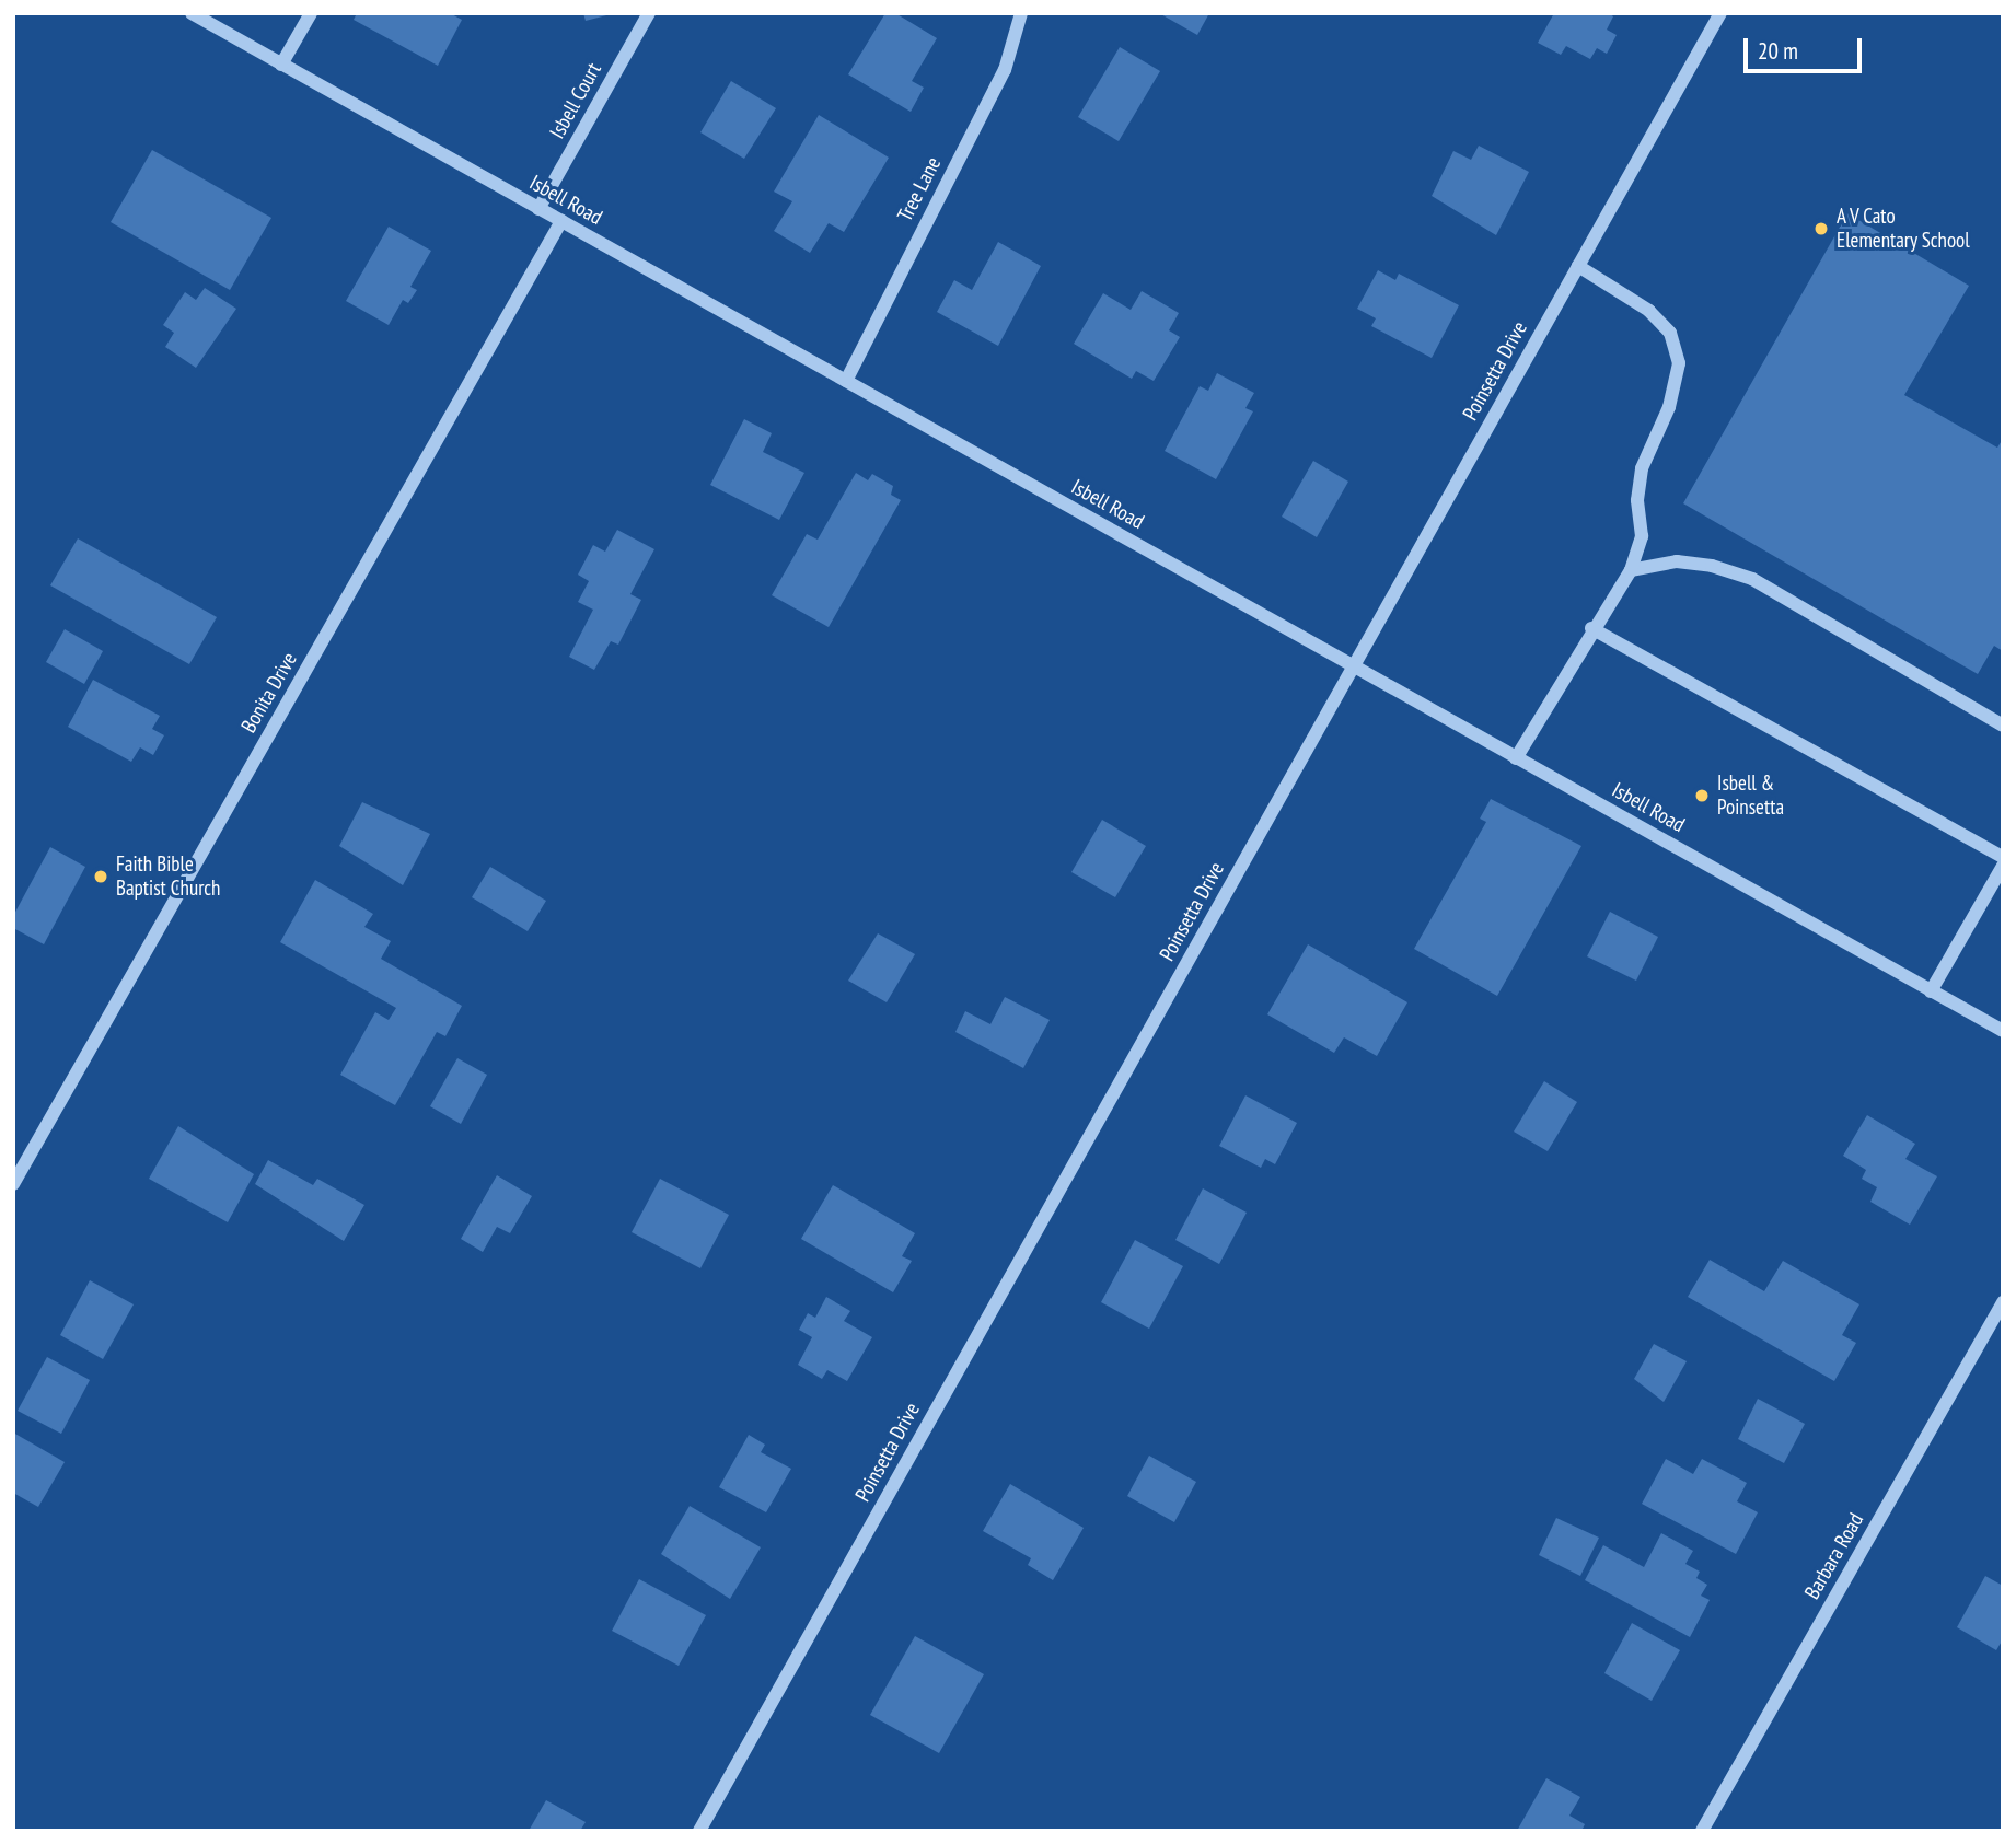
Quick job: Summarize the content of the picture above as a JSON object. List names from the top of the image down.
{
  "streets": {
    "street": [
      "Isbell Court",
      "Tree Lane",
      "Isbell Road",
      "Poinsetta Drive",
      "Bonita Drive",
      "Barbara Road"
    ]
  },
  "crossings": [
    ["Isbell Court", "Isbell Road"],
    ["Tree Lane", "Isbell Road"],
    ["Isbell Road", "Poinsetta Drive"],
    ["Isbell Road", "Bonita Drive"]
  ],
  "places": ["A V Cato Elementary School", "Isbell & Poinsetta", "Faith Bible Baptist Church"],
  "scale_bar": "20 m"
}
